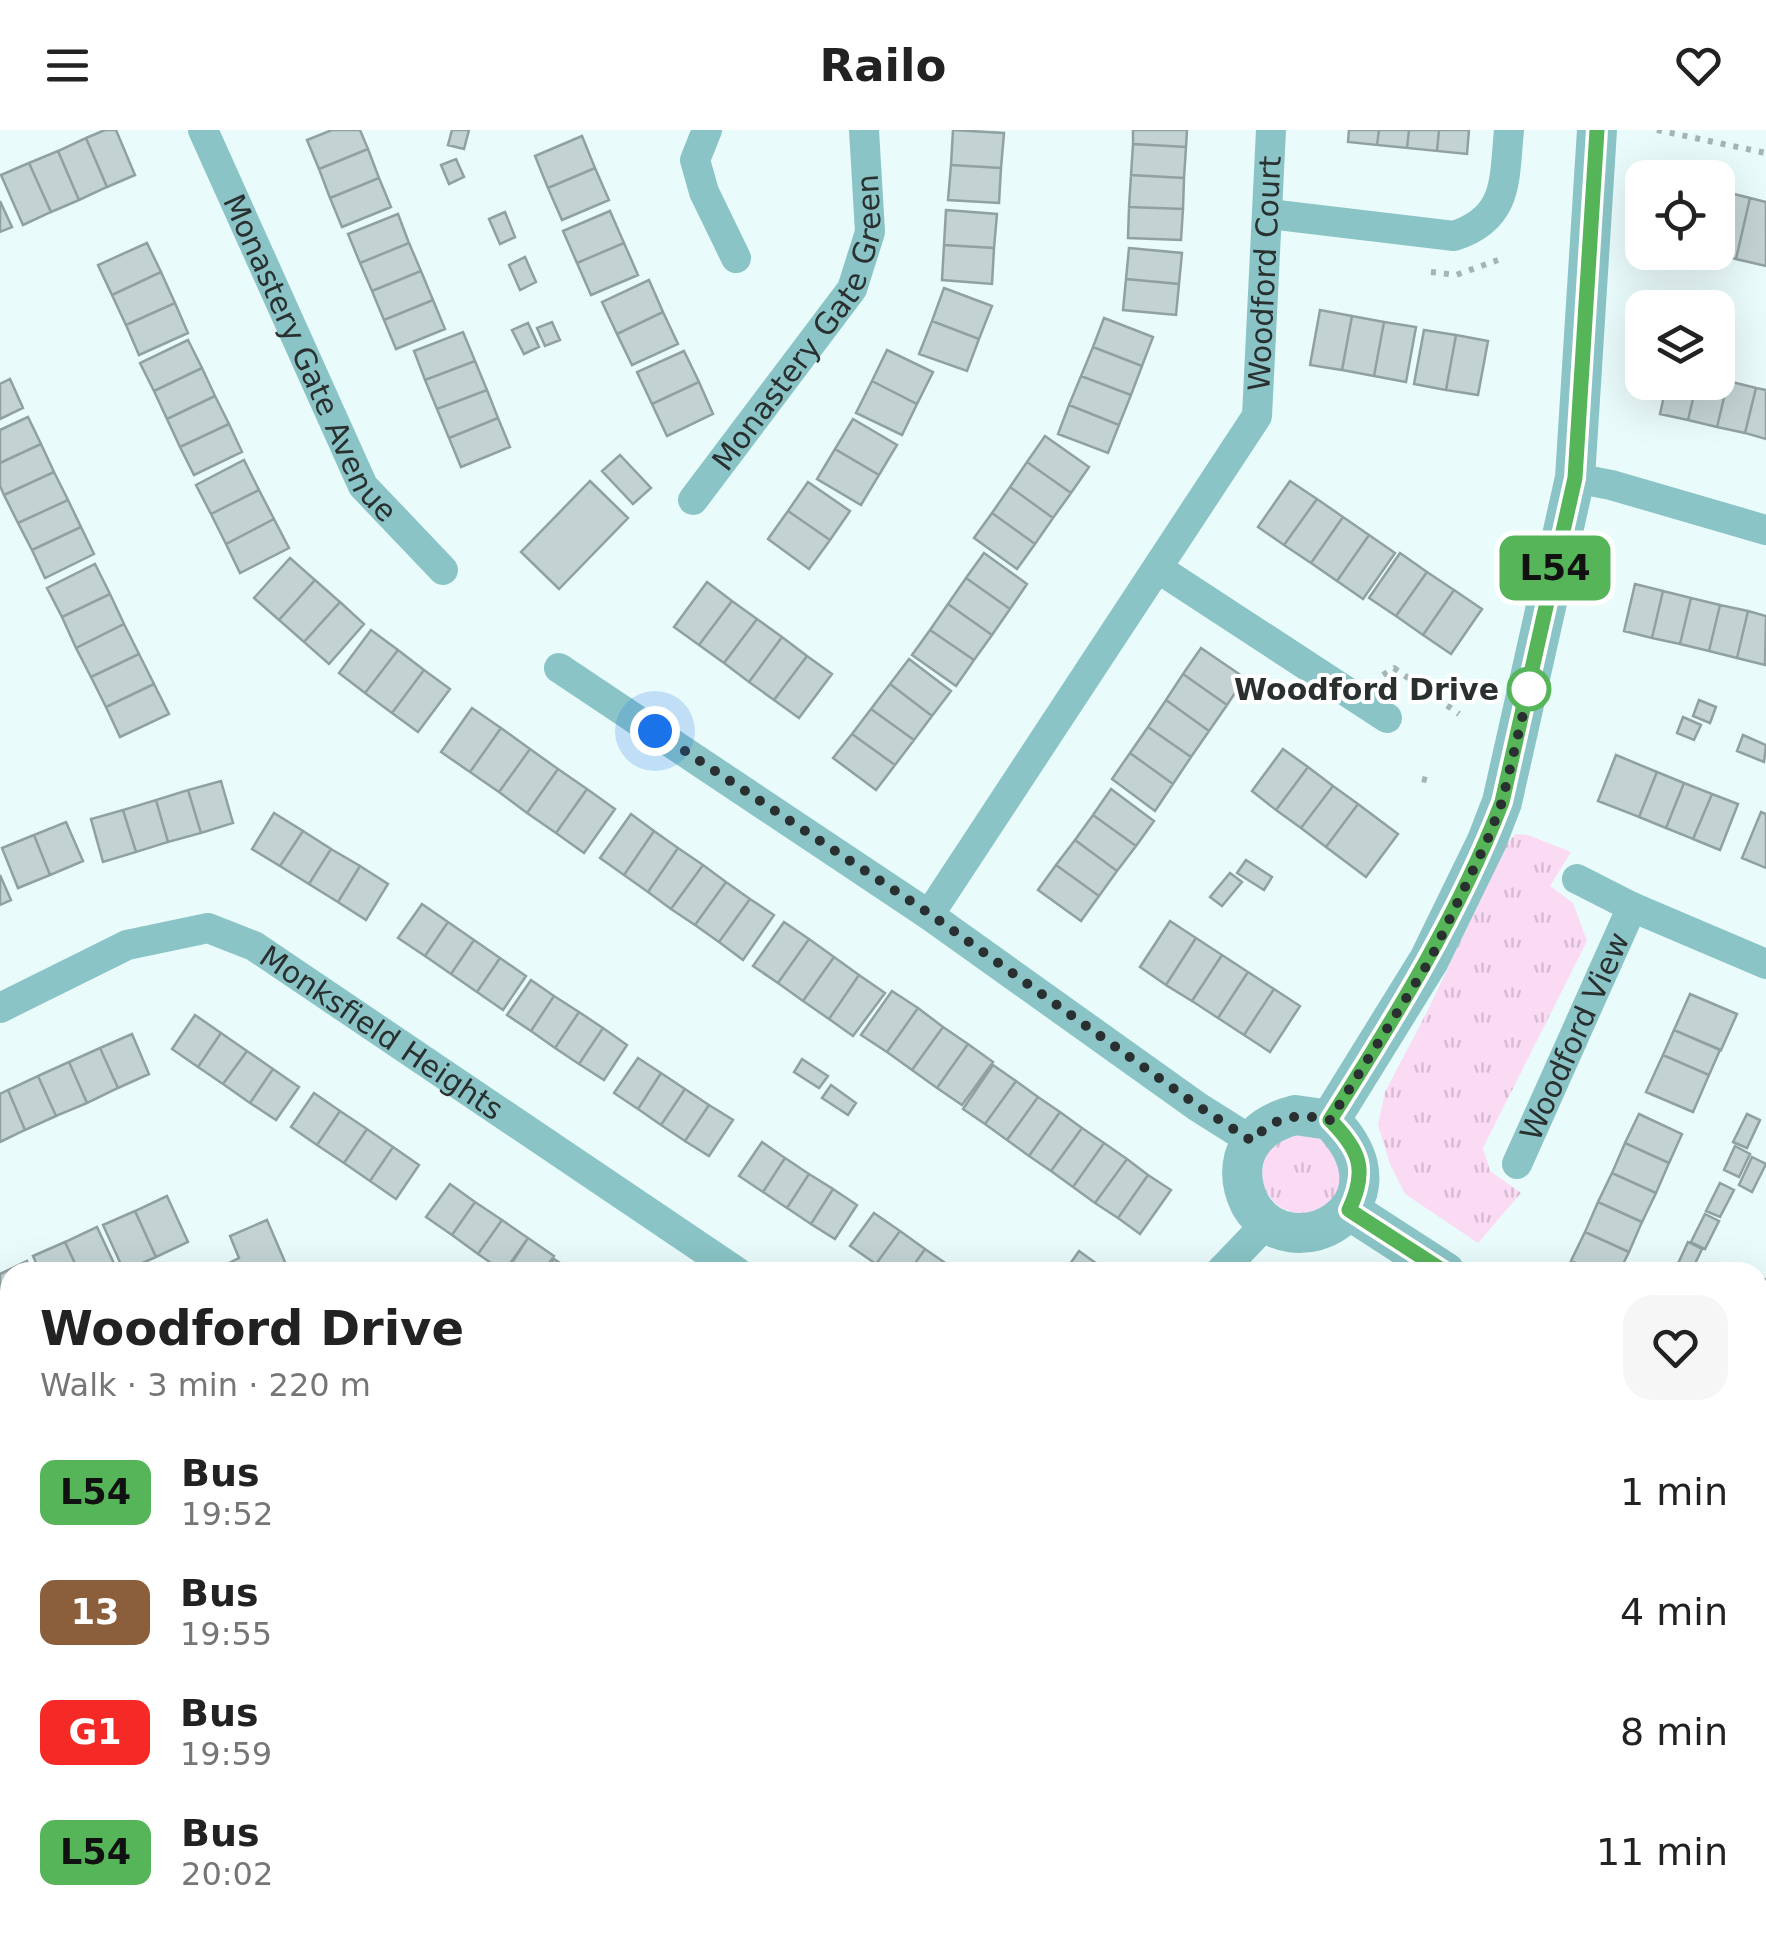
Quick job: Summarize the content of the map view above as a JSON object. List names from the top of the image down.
{
  "streets": {
    "street": [
      "Woodford Court",
      "Monastery Gate Green",
      "Monastery Gate Avenue",
      "Monksfield Heights",
      "Woodford View"
    ]
  },
  "places": ["Woodford Drive"],
  "lines": ["bus line L54"],
  "page": {
    "header": "Railo",
    "on_map": "L54",
    "heading": ["Woodford Drive", "Walk · 3 min · 220 m"],
    "list": [
      {
        "mark": "L54",
        "name": "Bus",
        "note": "19:52",
        "value": "1 min"
      },
      {
        "mark": "13",
        "name": "Bus",
        "note": "19:55",
        "value": "4 min"
      },
      {
        "mark": "G1",
        "name": "Bus",
        "note": "19:59",
        "value": "8 min"
      },
      {
        "mark": "L54",
        "name": "Bus",
        "note": "20:02",
        "value": "11 min"
      }
    ]
  }
}
